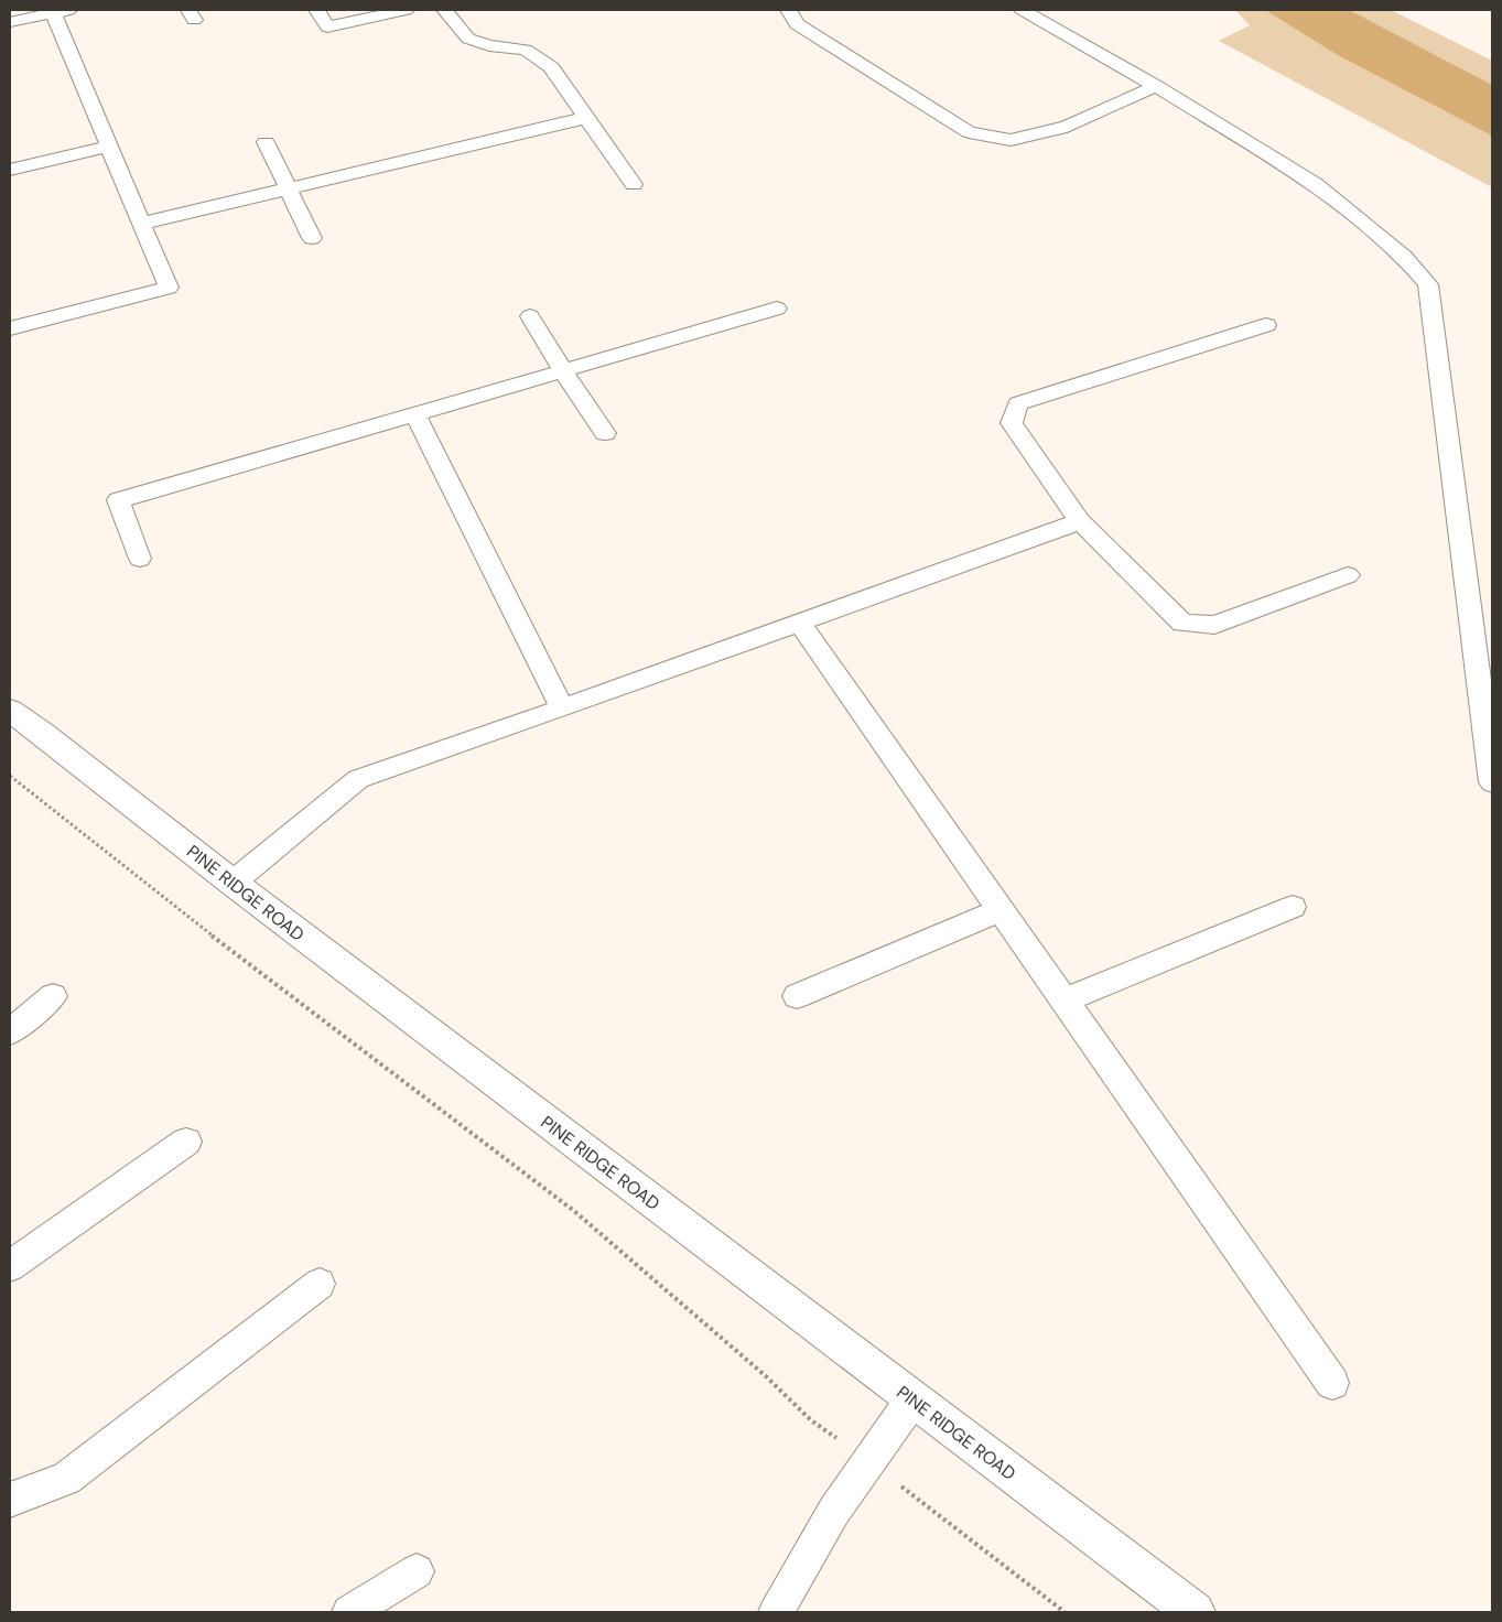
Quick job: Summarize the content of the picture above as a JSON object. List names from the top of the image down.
{
  "streets": {
    "street": ["PINE RIDGE ROAD"]
  }
}
